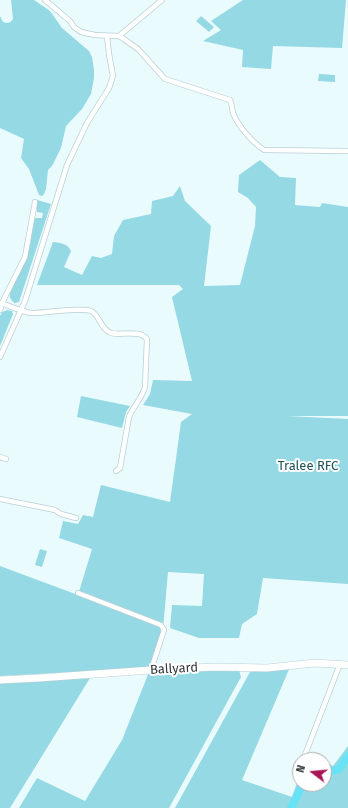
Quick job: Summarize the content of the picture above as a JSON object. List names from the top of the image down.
{
  "streets": {
    "street": ["Ballyard"]
  },
  "parks": ["Tralee RFC"],
  "north": "left"
}
